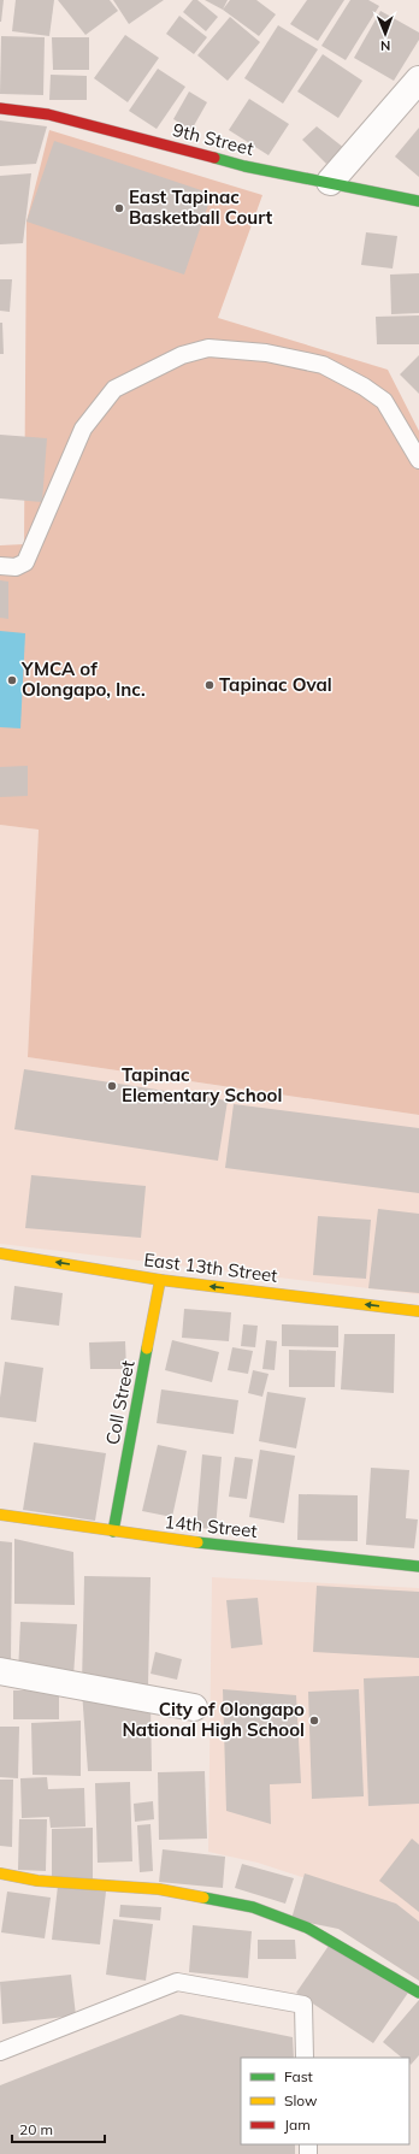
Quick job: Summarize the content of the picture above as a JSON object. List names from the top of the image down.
{
  "streets": {
    "street": [
      "9th Street",
      "East 13th Street",
      "Coll Street",
      "14th Street"
    ]
  },
  "crossings": [
    ["East 13th Street", "Coll Street"],
    ["Coll Street", "14th Street"]
  ],
  "one_way": ["East 13th Street"],
  "places": [
    "East Tapinac Basketball Court",
    "YMCA of Olongapo, Inc.",
    "Tapinac Oval",
    "Tapinac Elementary School",
    "City of Olongapo National High School"
  ],
  "legend": ["Fast", "Slow", "Jam"],
  "scale_bar": "20 m",
  "north": "bottom"
}
